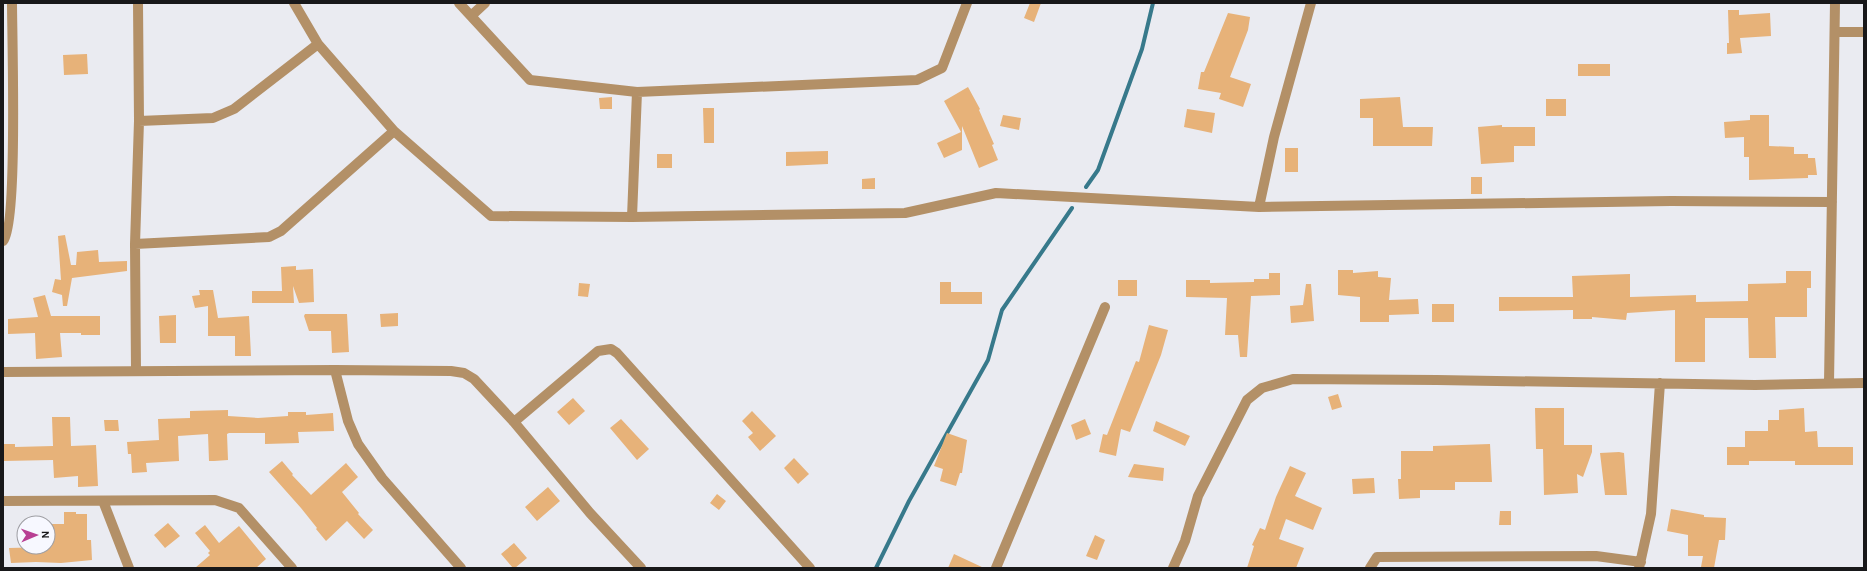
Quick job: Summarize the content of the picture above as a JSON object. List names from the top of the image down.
{
  "north": "right"
}
